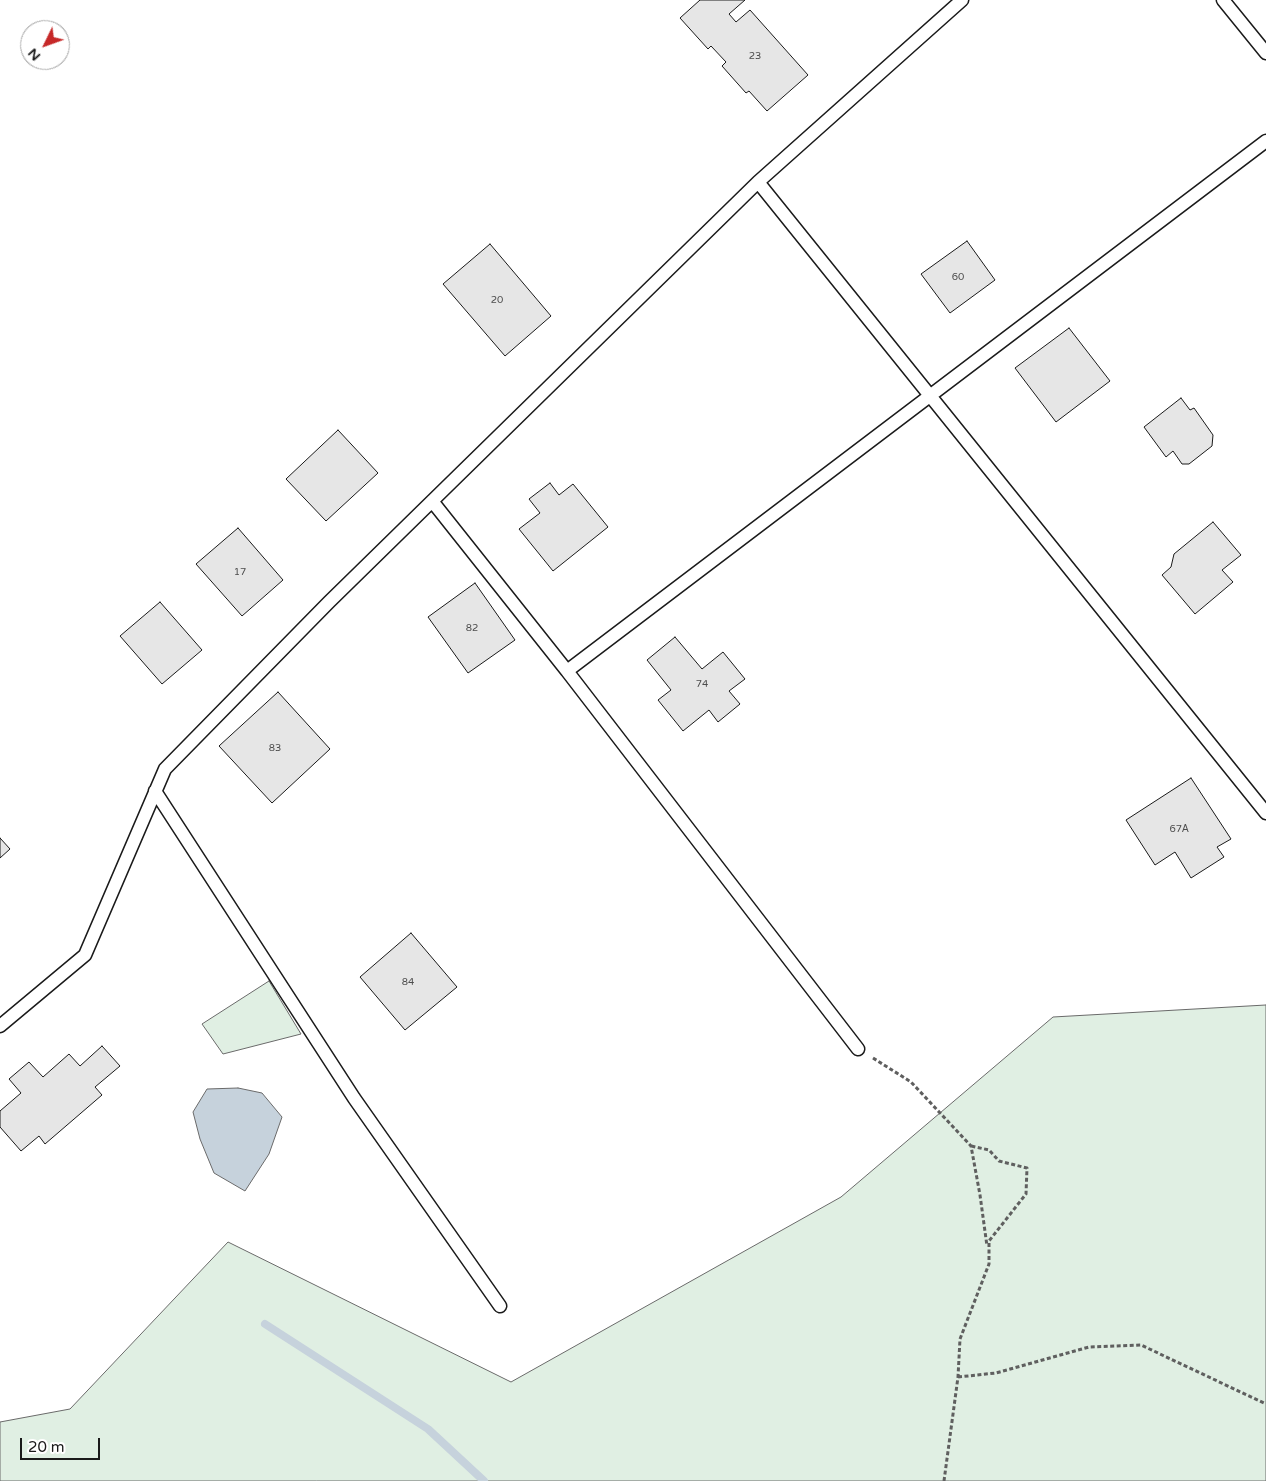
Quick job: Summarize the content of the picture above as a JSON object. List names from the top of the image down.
{
  "house_numbers": [
    "23",
    "60",
    "20",
    "17",
    "82",
    "74",
    "83",
    "67А",
    "84"
  ],
  "scale_bar": "20 m",
  "north": "bottom left"
}
